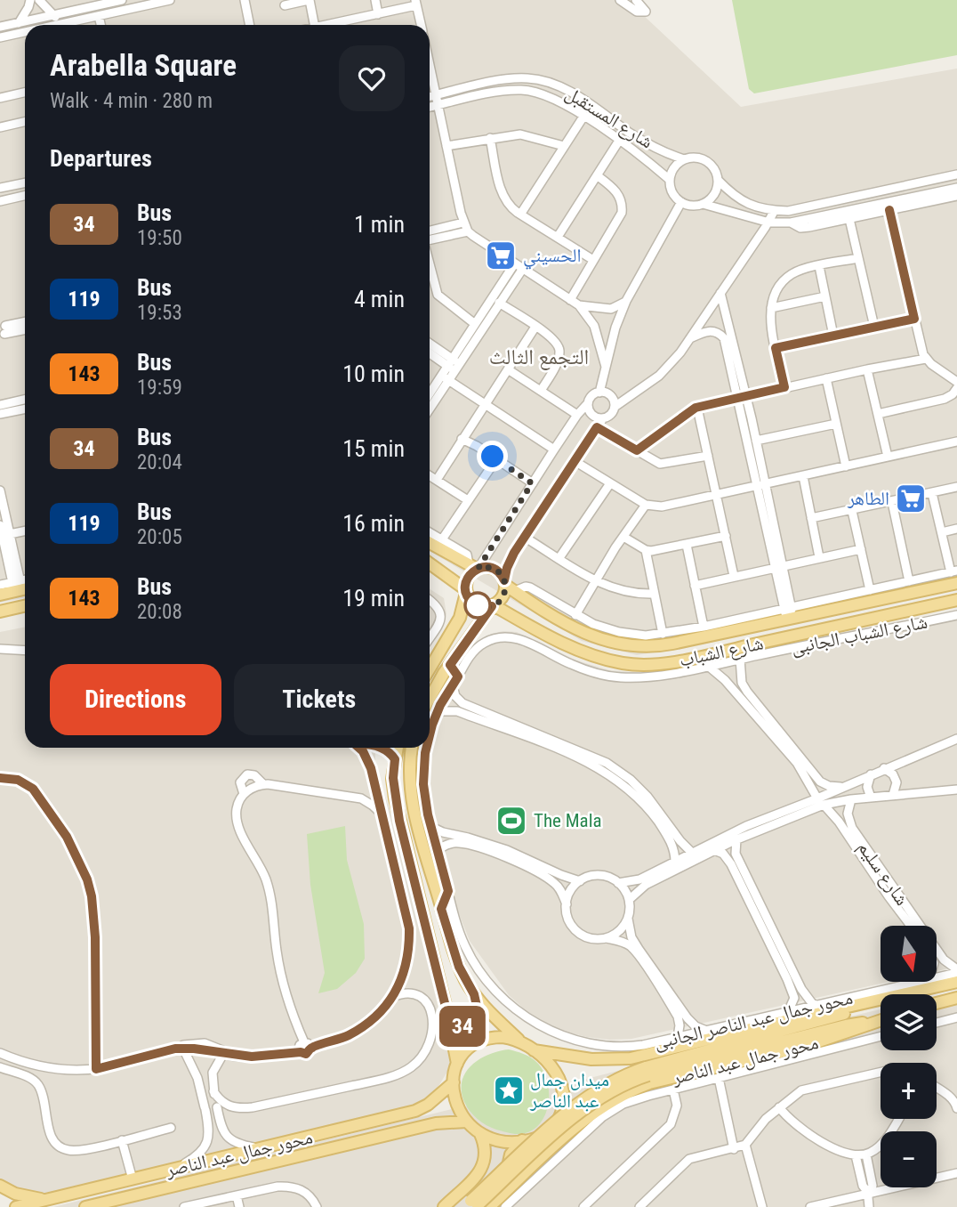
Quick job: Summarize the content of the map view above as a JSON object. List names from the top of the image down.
{
  "streets": {
    "main road": ["شارع الشباب", "محور جمال عبد الناصر"],
    "street": [
      "شارع المستقبل",
      "شارع الشباب الجانبى",
      "شارع سليم",
      "محور جمال عبد الناصر الجانبى"
    ]
  },
  "crossings": [
    ["شارع الشباب الجانبى", "محور جمال عبد الناصر الجانبى"],
    ["شارع سليم", "محور جمال عبد الناصر الجانبى"],
    ["محور جمال عبد الناصر الجانبى", "محور جمال عبد الناصر"]
  ],
  "districts": ["التجمع الثالث"],
  "places": {
    "supermarket": ["الحسيني", "الطاهر"],
    "sports": ["The Mala"],
    "place": ["ميدان جمال عبد الناصر"]
  },
  "lines": ["bus line 34"],
  "north": "bottom",
  "page": {
    "on_map": "34",
    "heading": [
      ["Arabella Square", "Walk · 4 min · 280 m"],
      "Departures"
    ],
    "list": [
      {
        "mark": "34",
        "name": "Bus",
        "note": "19:50",
        "value": "1 min"
      },
      {
        "mark": "119",
        "name": "Bus",
        "note": "19:53",
        "value": "4 min"
      },
      {
        "mark": "143",
        "name": "Bus",
        "note": "19:59",
        "value": "10 min"
      },
      {
        "mark": "34",
        "name": "Bus",
        "note": "20:04",
        "value": "15 min"
      },
      {
        "mark": "119",
        "name": "Bus",
        "note": "20:05",
        "value": "16 min"
      },
      {
        "mark": "143",
        "name": "Bus",
        "note": "20:08",
        "value": "19 min"
      }
    ],
    "buttons": ["Directions", "Tickets"],
    "map_buttons": ["+", "−"]
  }
}
